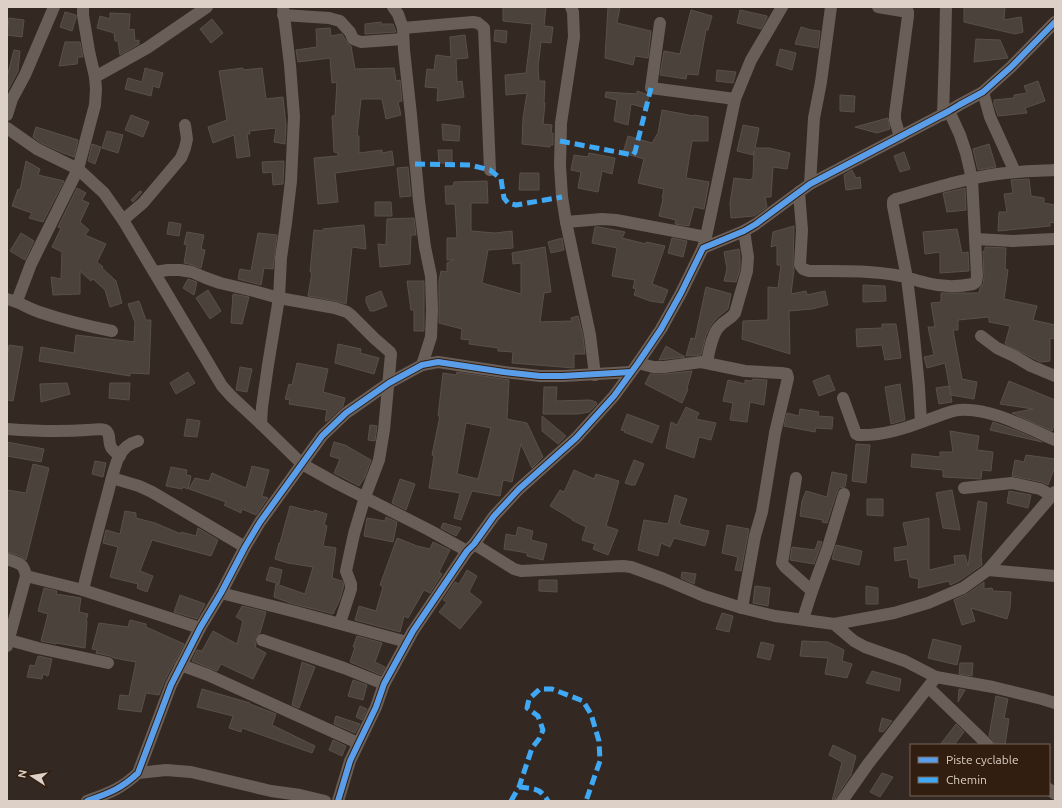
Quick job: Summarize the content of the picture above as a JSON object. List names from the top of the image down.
{
  "legend": ["Piste cyclable", "Chemin"],
  "north": "left"
}
